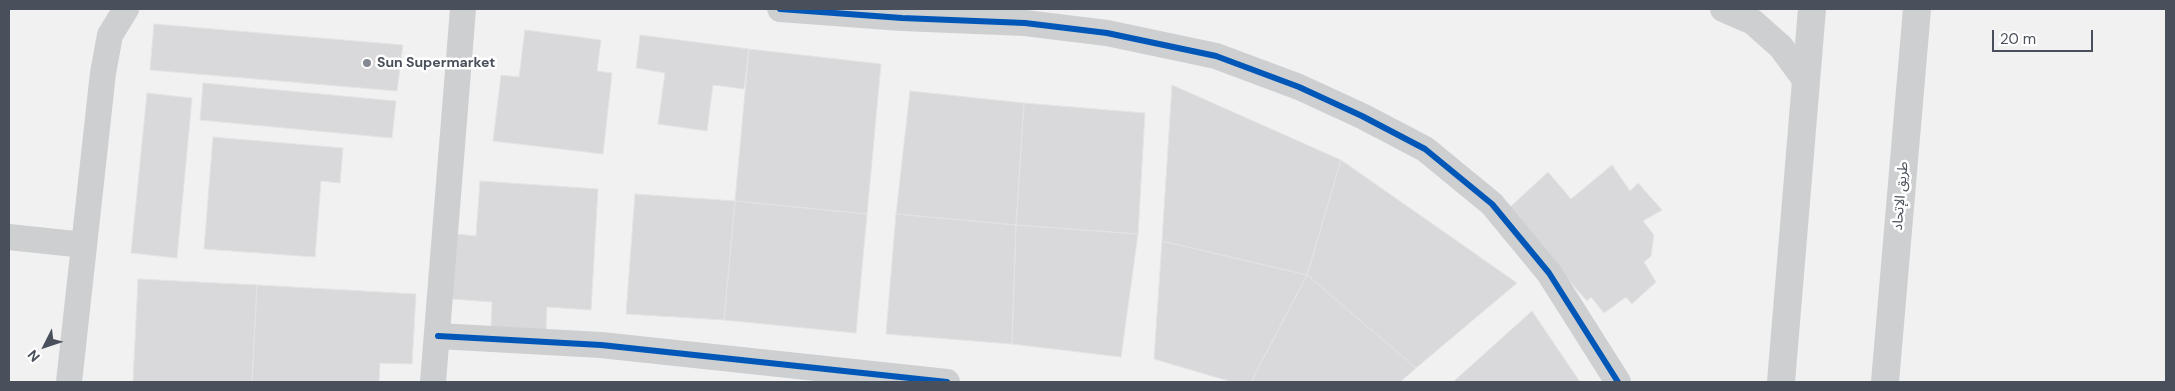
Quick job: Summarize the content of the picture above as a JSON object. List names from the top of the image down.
{
  "streets": {
    "street": ["طريق اﻹتحاد"]
  },
  "places": ["Sun Supermarket"],
  "scale_bar": "20 m",
  "north": "bottom left"
}
